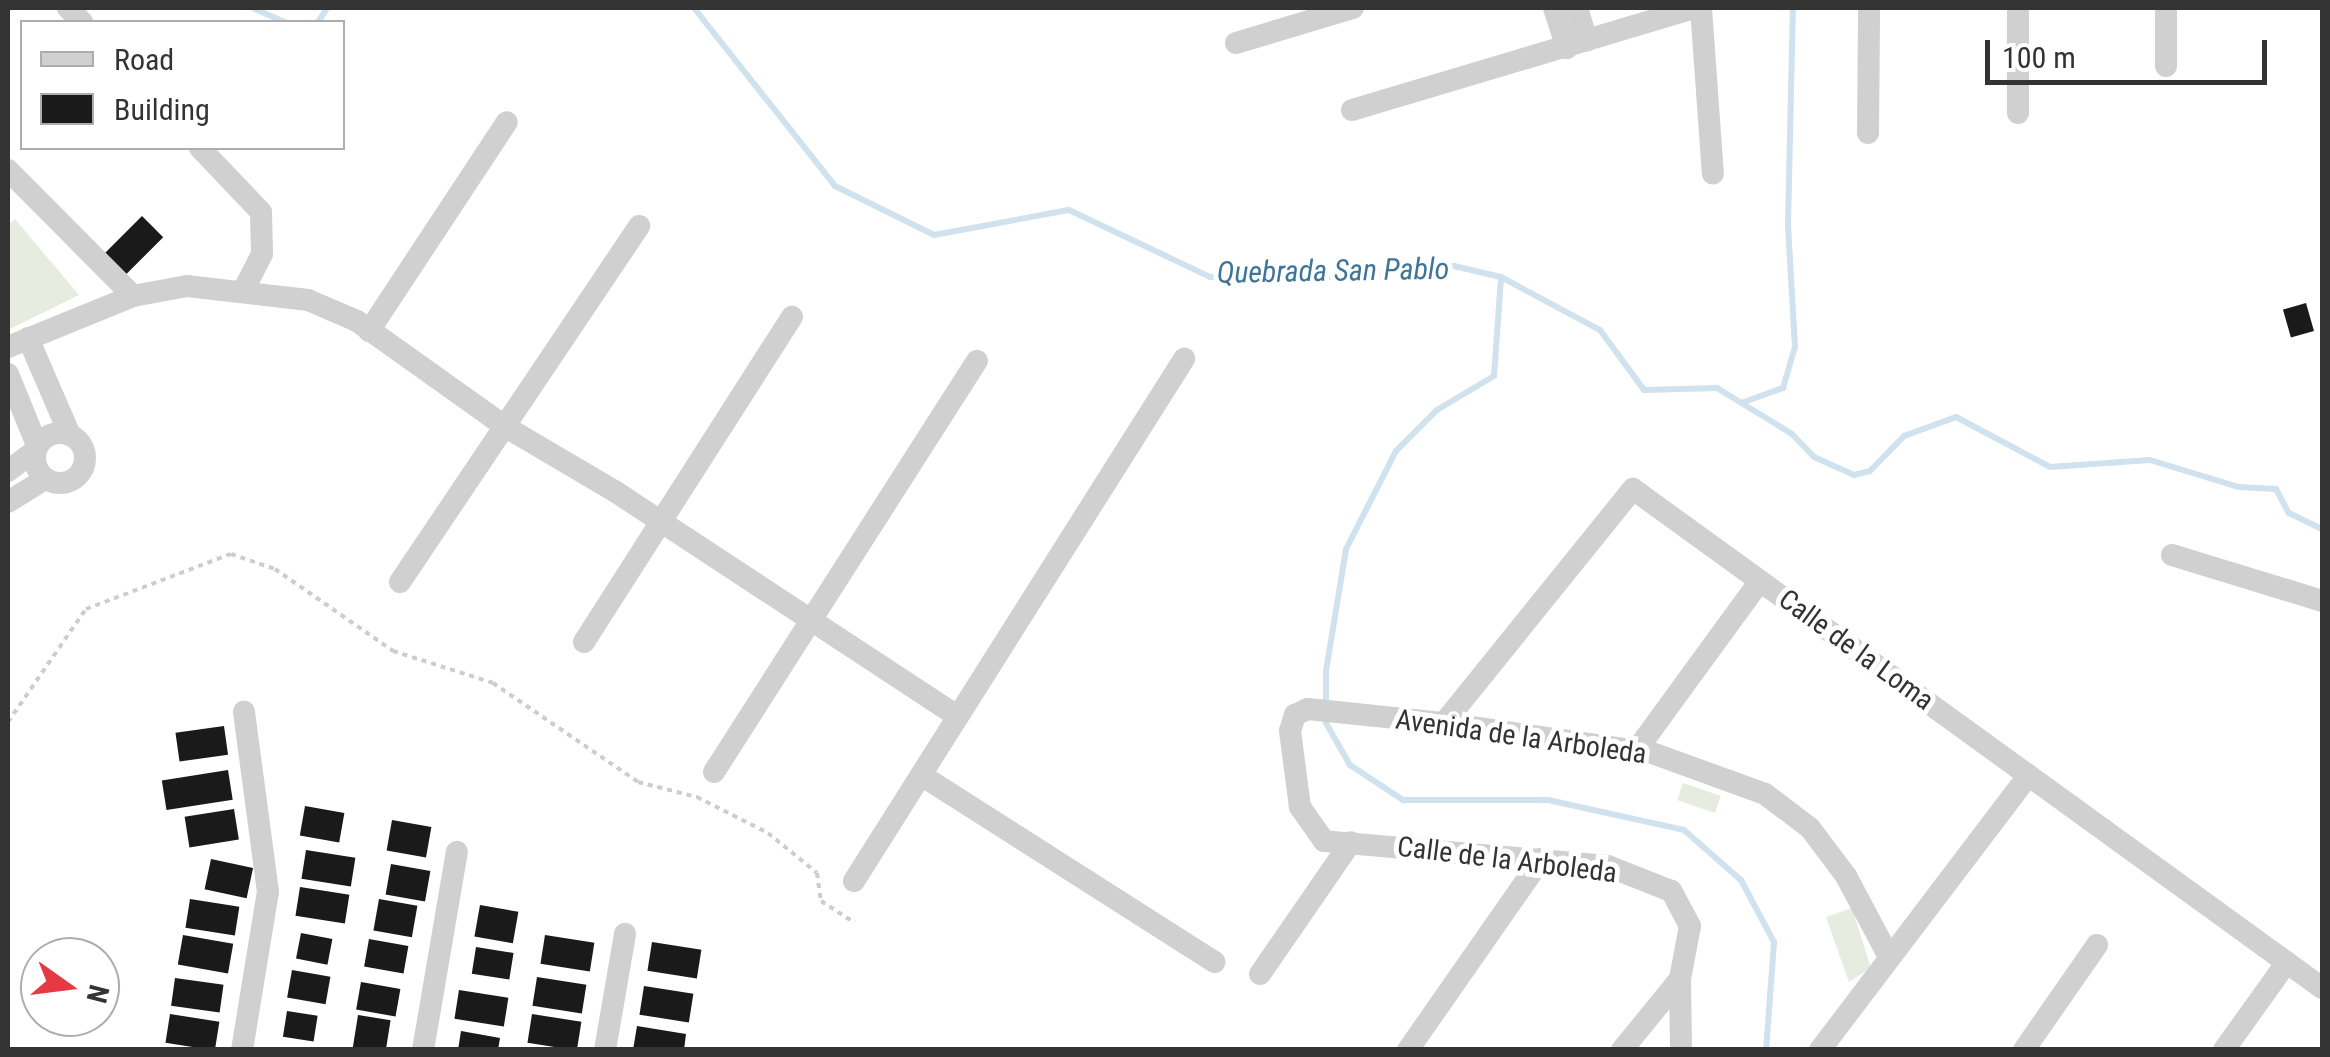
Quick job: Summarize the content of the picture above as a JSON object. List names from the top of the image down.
{
  "streets": {
    "street": ["Calle de la Loma", "Avenida de la Arboleda", "Calle de la Arboleda"]
  },
  "crossings": [
    ["Calle de la Loma", "Avenida de la Arboleda"],
    ["Avenida de la Arboleda", "Calle de la Arboleda"]
  ],
  "water": ["Quebrada San Pablo"],
  "legend": ["Road", "Building"],
  "scale_bar": "100 m",
  "north": "right"
}
